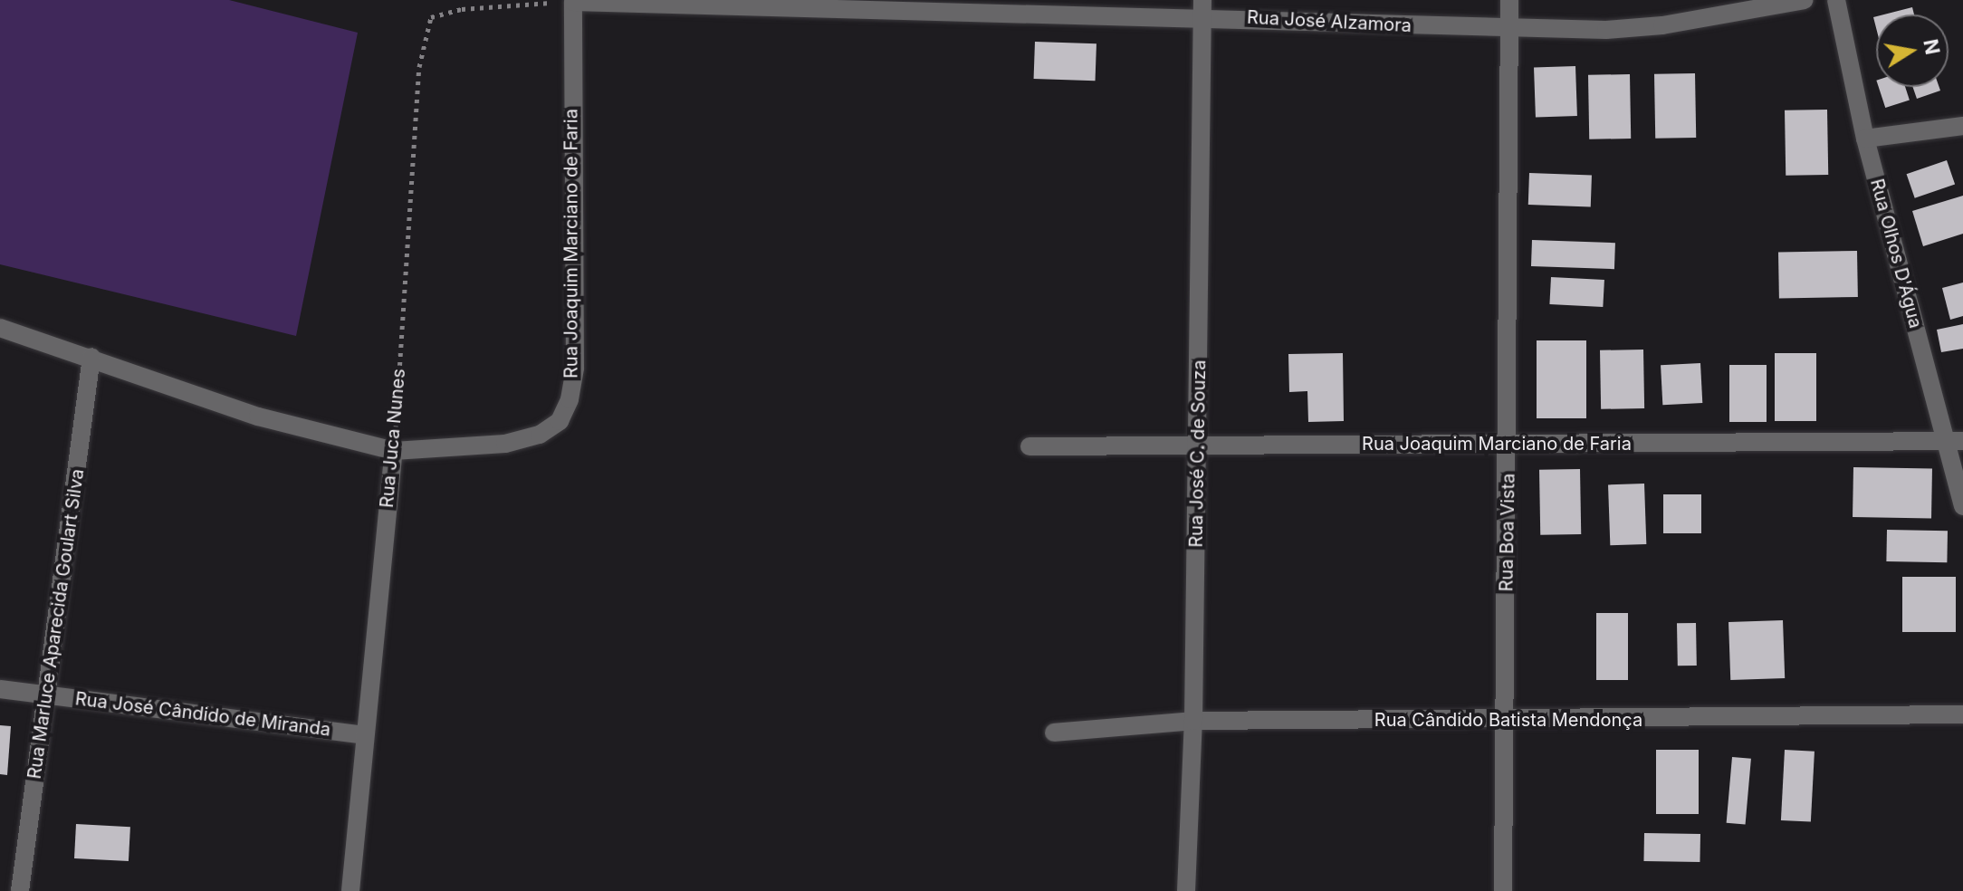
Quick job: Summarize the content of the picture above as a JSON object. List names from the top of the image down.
{
  "streets": {
    "street": [
      "Rua José Alzamora",
      "Rua Joaquim Marciano de Faria",
      "Rua Olhos D'Água",
      "Rua Juca Nunes",
      "Rua José C. de Souza",
      "Rua Boa Vista",
      "Rua Marluce Aparecida Goulart Silva",
      "Rua José Cândido de Miranda",
      "Rua Cândido Batista Mendonça"
    ]
  },
  "crossings": [
    ["Rua José Alzamora", "Rua Joaquim Marciano de Faria"],
    ["Rua José Alzamora", "Rua Juca Nunes"],
    ["Rua José Alzamora", "Rua José C. de Souza"],
    ["Rua José Alzamora", "Rua Boa Vista"],
    ["Rua Joaquim Marciano de Faria", "Rua Olhos D'Água"],
    ["Rua Joaquim Marciano de Faria", "Rua Juca Nunes"],
    ["Rua Joaquim Marciano de Faria", "Rua José C. de Souza"],
    ["Rua Joaquim Marciano de Faria", "Rua Boa Vista"],
    ["Rua Joaquim Marciano de Faria", "Rua Marluce Aparecida Goulart Silva"],
    ["Rua Juca Nunes", "Rua José Cândido de Miranda"],
    ["Rua José C. de Souza", "Rua Cândido Batista Mendonça"],
    ["Rua Boa Vista", "Rua Cândido Batista Mendonça"],
    ["Rua Marluce Aparecida Goulart Silva", "Rua José Cândido de Miranda"]
  ],
  "north": "right"
}
